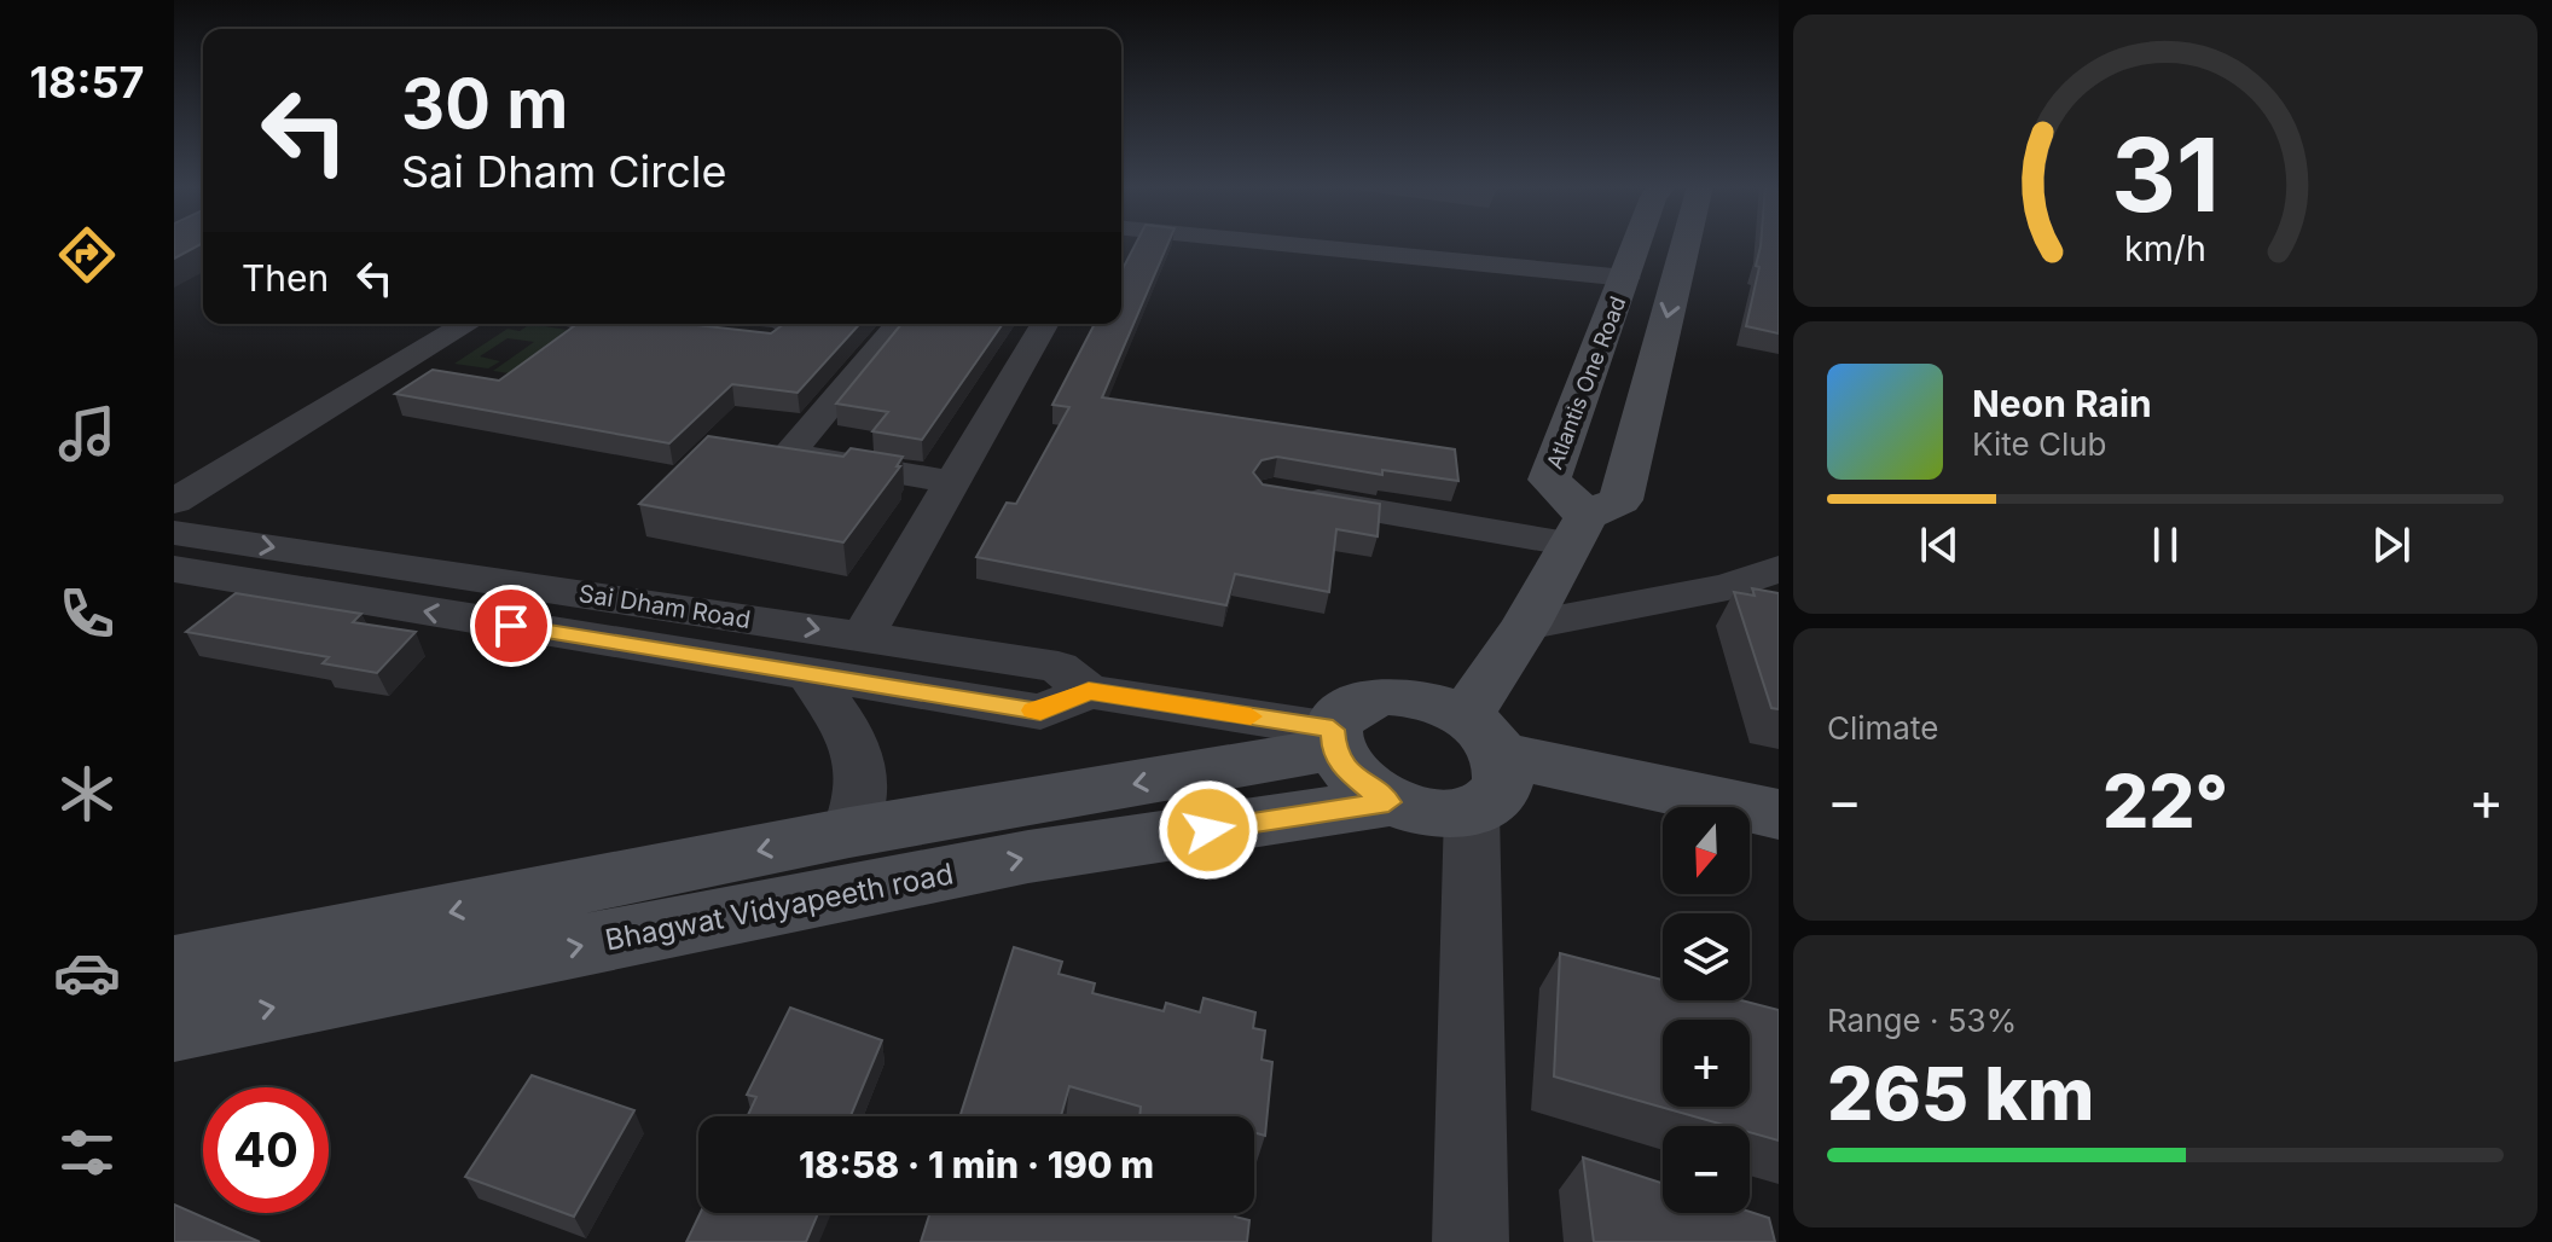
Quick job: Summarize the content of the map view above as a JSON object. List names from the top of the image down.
{
  "streets": {
    "street": ["Atlantis One Road", "Sai Dham Road", "Bhagwat Vidyapeeth road"]
  },
  "crossings": [
    ["Sai Dham Road", "Bhagwat Vidyapeeth road"]
  ],
  "north": "bottom",
  "page": {
    "tabs": "18:57",
    "turn": ["30 m", "Sai Dham Circle"],
    "then": "Then",
    "song": ["Neon Rain", "Kite Club"],
    "tile": [
      "Climate",
      ["Range · 53%", "265 km"]
    ],
    "heat": ["−", "22°", "+"],
    "map_buttons": ["+", "−"],
    "limit": "40",
    "trip": "18:58 · 1 min · 190 m",
    "gauge": ["31", "km/h"]
  }
}
